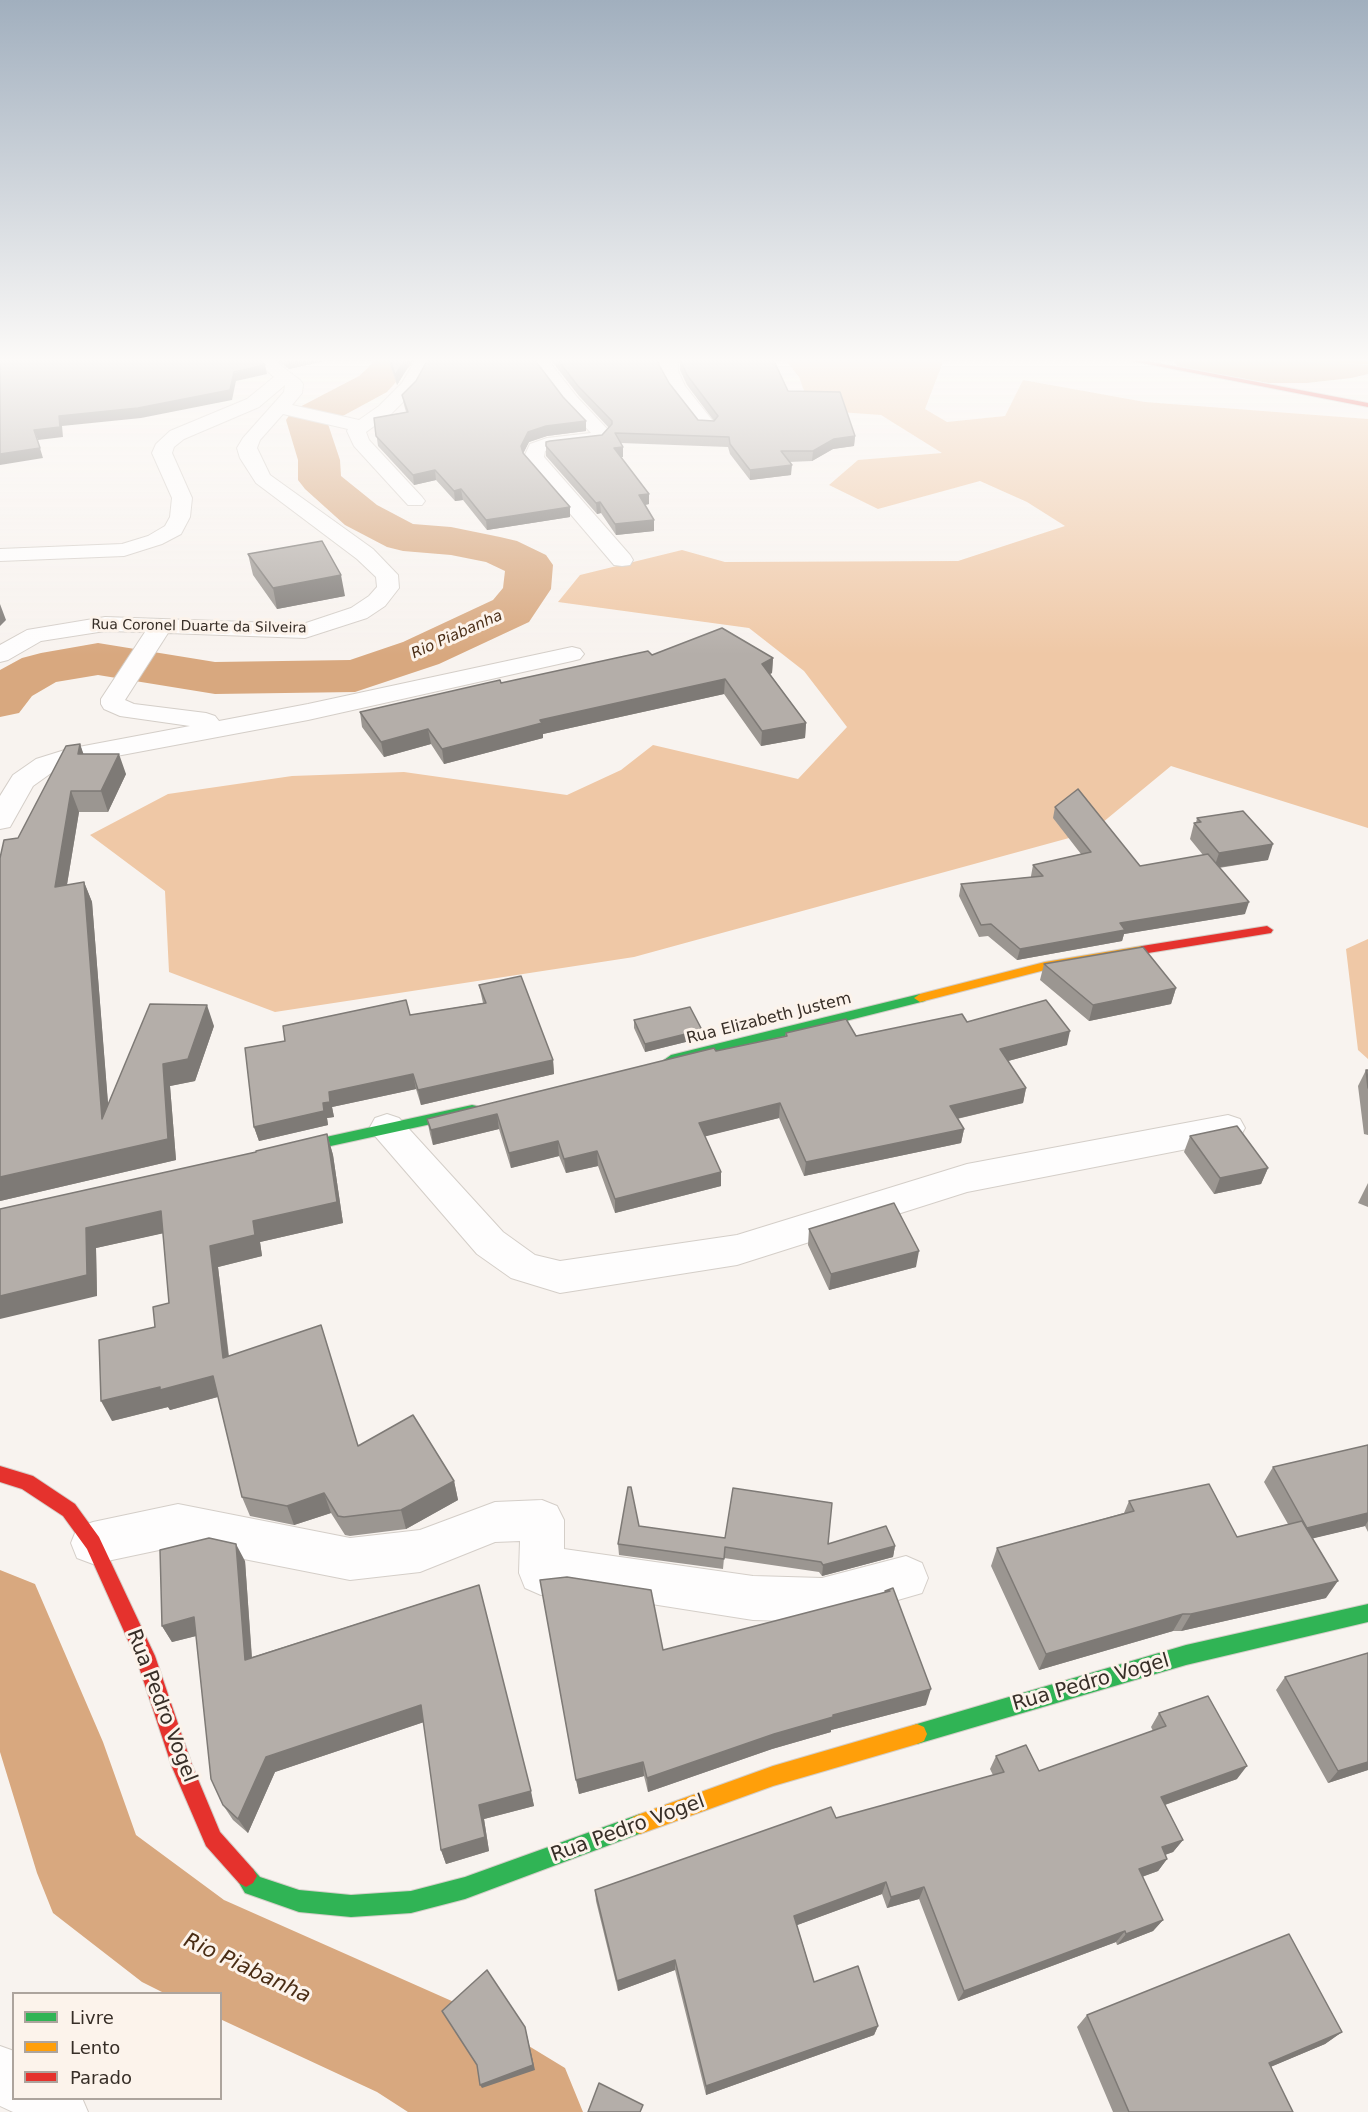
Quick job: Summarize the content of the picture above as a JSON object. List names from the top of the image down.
{
  "streets": {
    "street": ["Rua Coronel Duarte da Silveira", "Rua Elizabeth Justem", "Rua Pedro Vogel"]
  },
  "water": ["Rio Piabanha"],
  "legend": ["Livre", "Lento", "Parado"]
}
